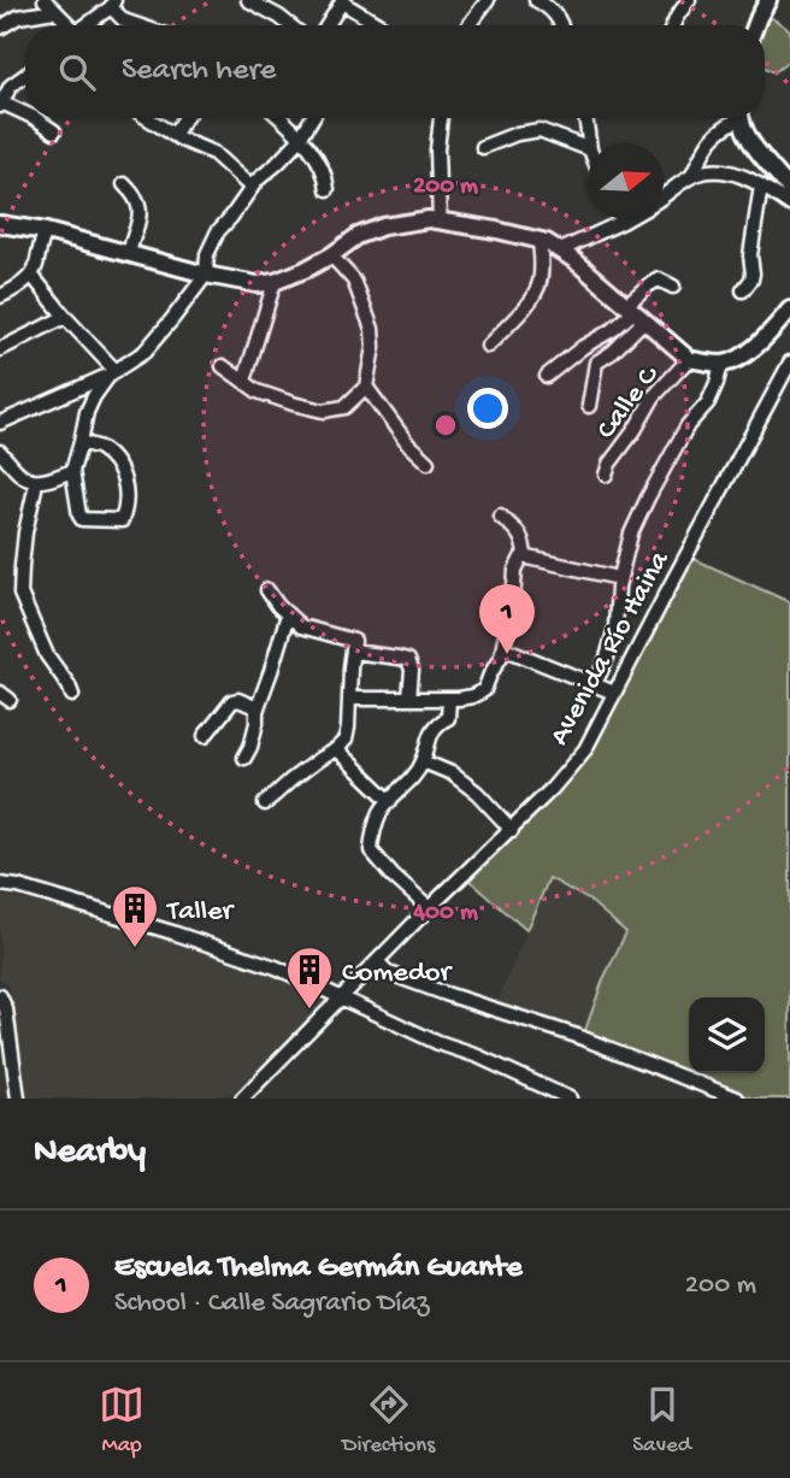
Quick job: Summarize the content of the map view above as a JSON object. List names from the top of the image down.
{
  "streets": {
    "street": ["Calle C", "Avenida Río Haina"]
  },
  "places": {
    "building": ["Taller", "Comedor"]
  },
  "north": "right",
  "page": {
    "search": "Search here",
    "pins": "1",
    "heading": "Nearby",
    "list": [
      {
        "mark": "1",
        "name": "Escuela Thelma Germán Guante",
        "note": "School · Calle Sagrario Díaz",
        "value": "200 m"
      }
    ],
    "nav": ["Map", "Directions", "Saved"]
  },
  "rings": ["200 m", "400 m"]
}
